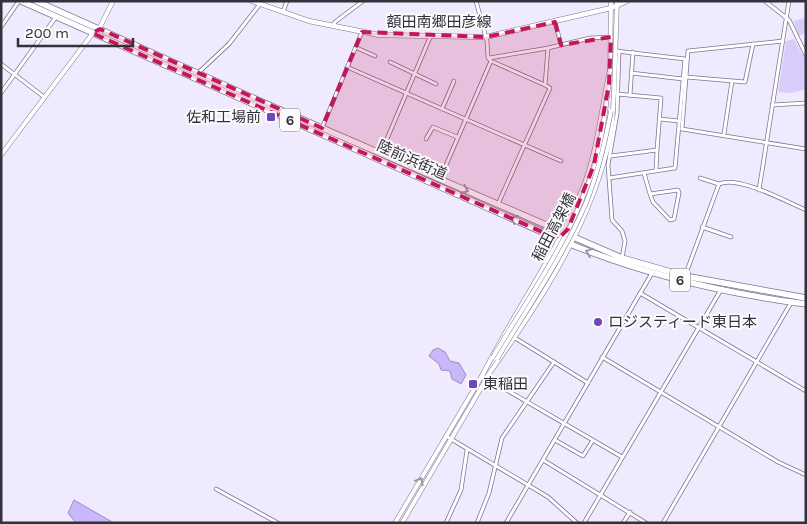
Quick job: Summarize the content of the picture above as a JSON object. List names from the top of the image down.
{
  "streets": {
    "highway": ["6", "陸前浜街道"],
    "main road": ["額田南郷田彦線"],
    "street": ["稲田高架橋"]
  },
  "places": {
    "transit": ["佐和工場前", "東稲田"],
    "other": ["ロジスティード東日本"]
  },
  "scale_bar": "200 m"
}
